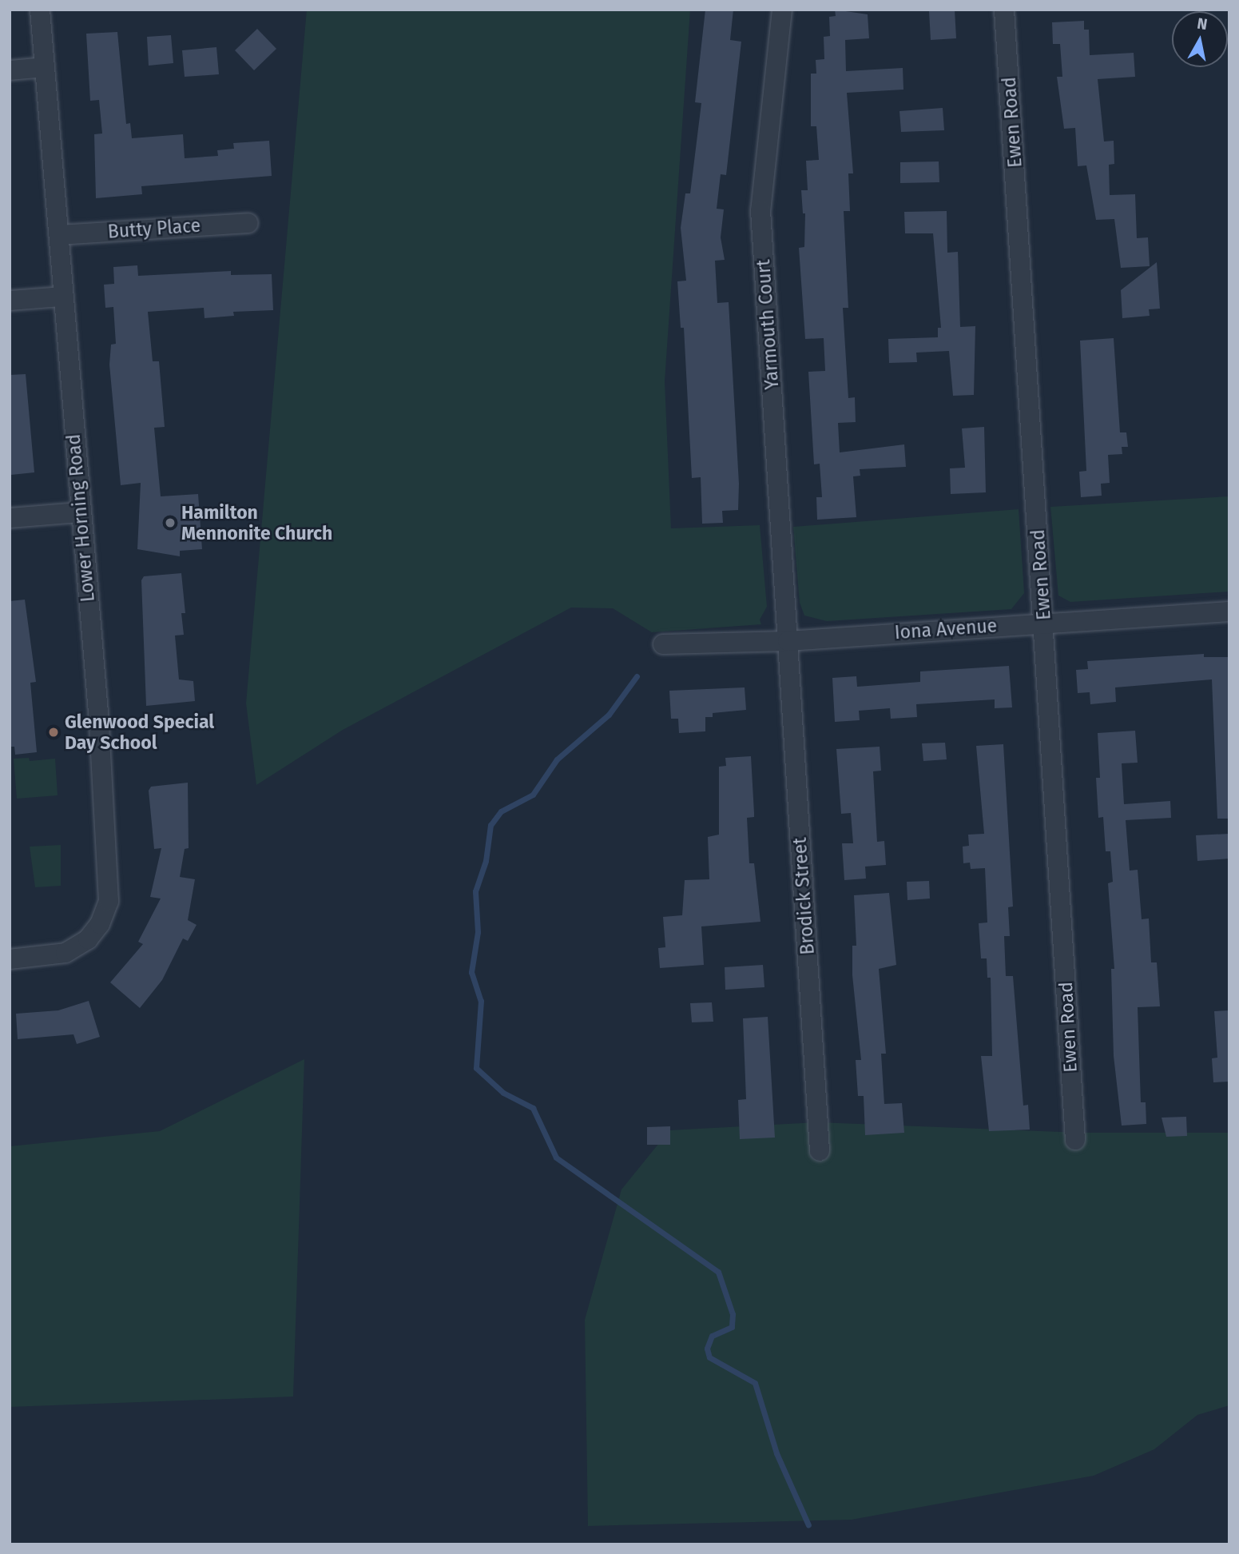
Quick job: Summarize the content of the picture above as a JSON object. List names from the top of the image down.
{
  "streets": {
    "street": [
      "Ewen Road",
      "Butty Place",
      "Yarmouth Court",
      "Lower Horning Road",
      "Iona Avenue",
      "Brodick Street"
    ]
  },
  "crossings": [
    ["Ewen Road", "Iona Avenue"],
    ["Butty Place", "Lower Horning Road"],
    ["Yarmouth Court", "Iona Avenue"],
    ["Yarmouth Court", "Brodick Street"],
    ["Iona Avenue", "Brodick Street"]
  ],
  "places": ["Hamilton Mennonite Church", "Glenwood Special Day School"],
  "north": "top"
}
